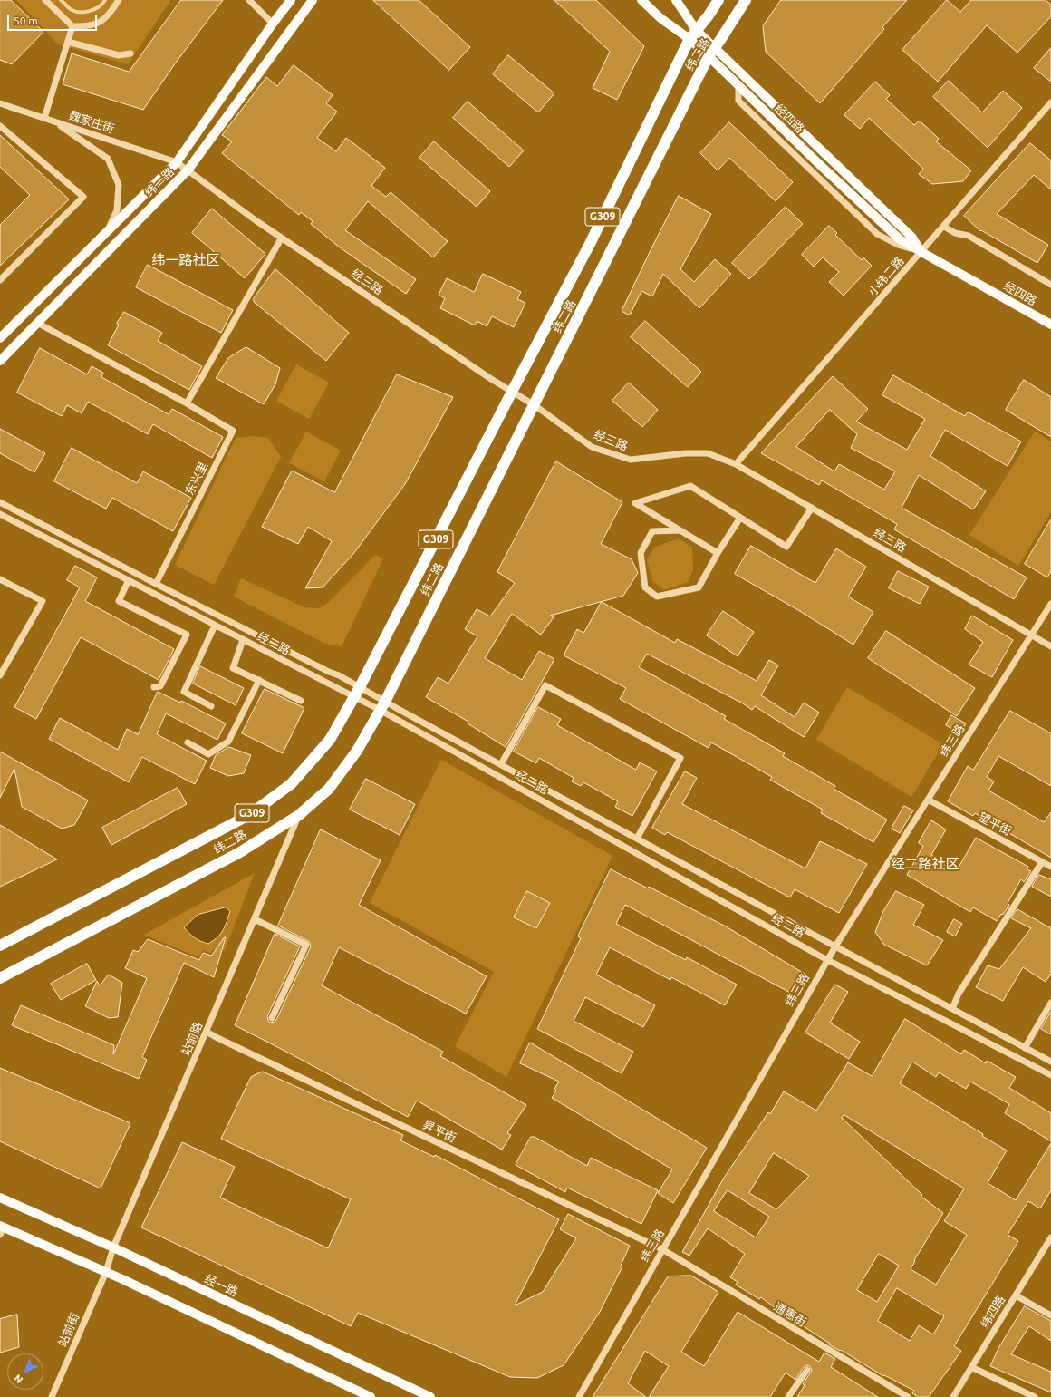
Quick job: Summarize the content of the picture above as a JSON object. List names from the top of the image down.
{
  "streets": {
    "highway": ["纬二路", "G309"],
    "main road": ["经四路", "纬一路", "经一路"],
    "street": [
      "魏家庄街",
      "小纬二路",
      "经三路",
      "东兴里",
      "经二路",
      "纬三路",
      "望平街",
      "站前路",
      "昇平街",
      "纬四路",
      "通惠街",
      "站前街"
    ]
  },
  "crossings": [
    ["纬二路", "经四路"],
    ["纬二路", "经三路"],
    ["纬二路", "经二路"],
    ["纬二路", "站前路"],
    ["经四路", "小纬二路"],
    ["魏家庄街", "纬一路"],
    ["魏家庄街", "经三路"],
    ["纬一路", "经三路"],
    ["纬一路", "东兴里"],
    ["小纬二路", "经三路"],
    ["经三路", "纬三路"],
    ["东兴里", "经二路"],
    ["经二路", "纬三路"],
    ["纬三路", "望平街"],
    ["纬三路", "昇平街"],
    ["纬三路", "通惠街"],
    ["站前路", "昇平街"],
    ["站前路", "经一路"],
    ["站前路", "站前街"],
    ["昇平街", "通惠街"]
  ],
  "districts": ["纬一路社区", "经二路社区"],
  "scale_bar": "50 m",
  "north": "bottom left"
}
